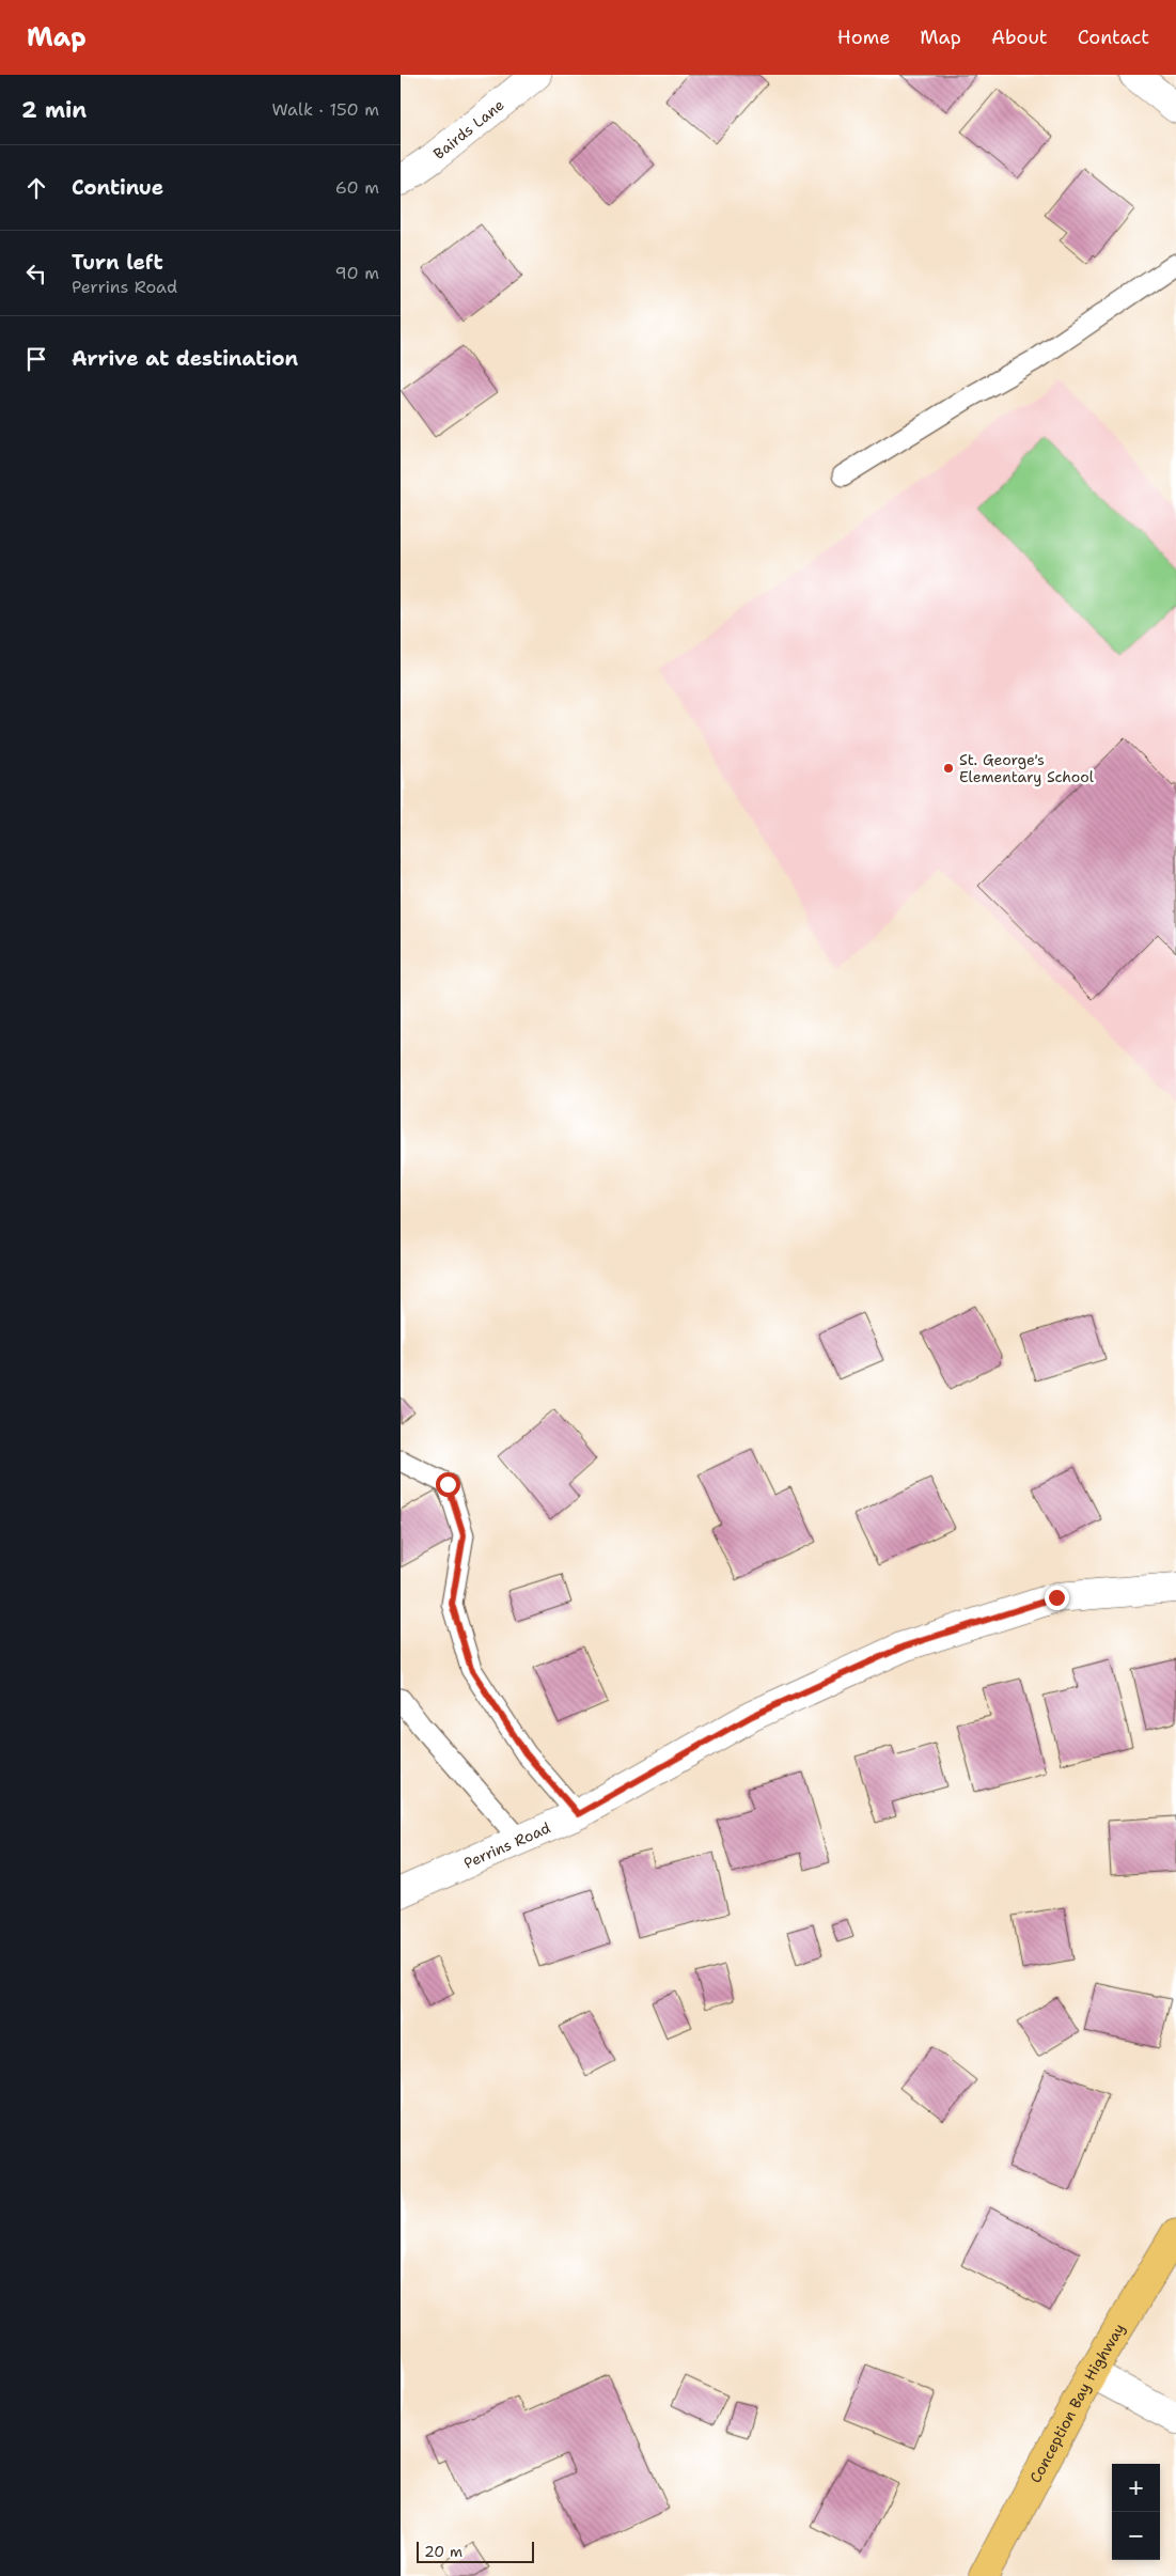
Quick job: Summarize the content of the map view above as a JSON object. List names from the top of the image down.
{
  "streets": {
    "main road": ["Conception Bay Highway"],
    "street": ["Bairds Lane", "Perrins Road"]
  },
  "places": ["St. George's Elementary School"],
  "scale_bar": "20 m",
  "page": {
    "header": "Map",
    "nav": [
      "Home",
      "Map",
      "About",
      "Contact"
    ],
    "heading": ["2 min", "Walk · 150 m"],
    "list": [
      ["Continue", "60 m"],
      ["Turn left", "Perrins Road", "90 m"],
      "Arrive at destination"
    ],
    "map_buttons": ["+", "−"],
    "scale": "20 m"
  }
}
